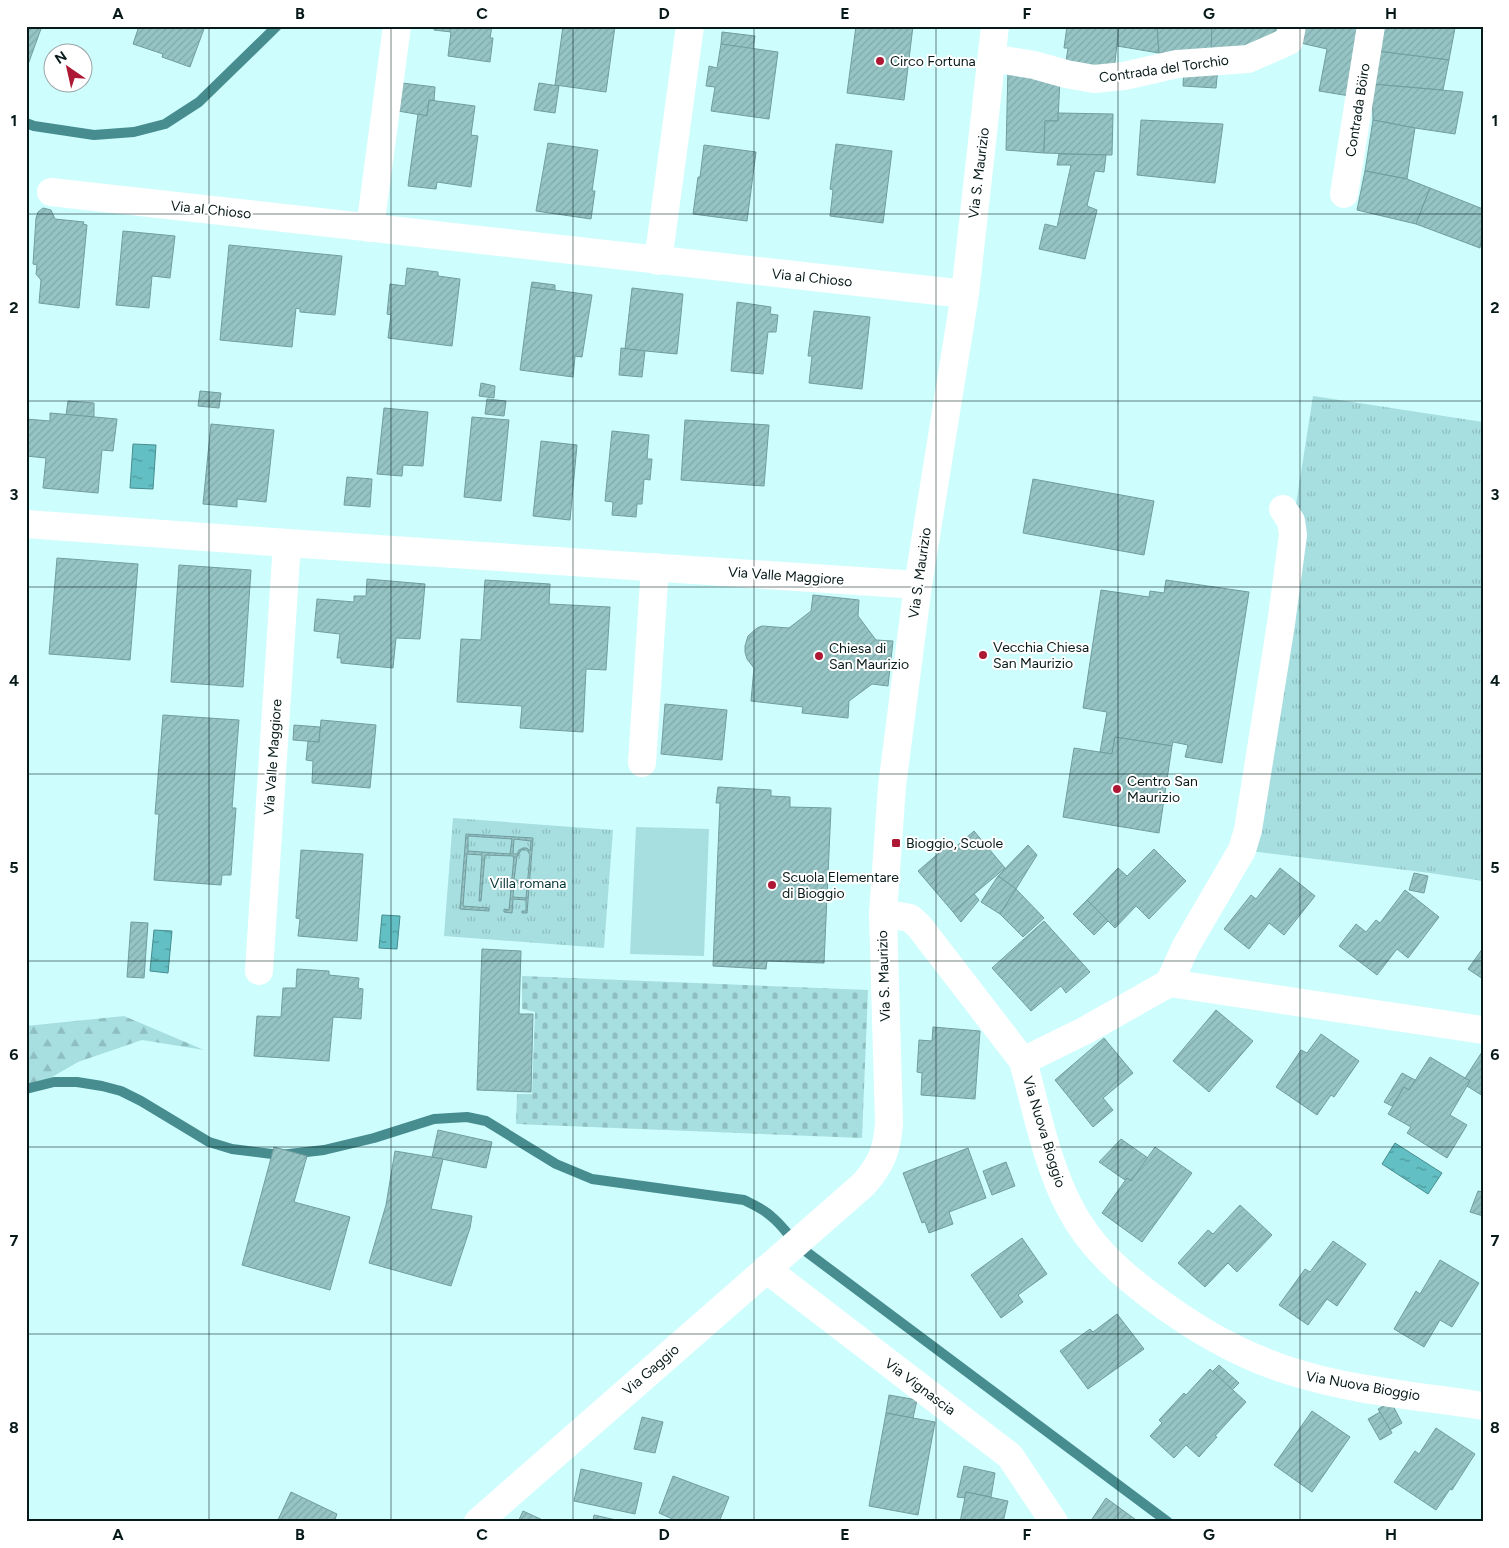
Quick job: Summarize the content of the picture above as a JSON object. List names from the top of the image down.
{
  "streets": {
    "street": [
      "Contrada del Torchio",
      "Contrada Böiro",
      "Via S. Maurizio",
      "Via al Chioso",
      "Via Valle Maggiore",
      "Via Nuova Bioggio",
      "Via Gaggio",
      "Via Vignascia"
    ]
  },
  "crossings": [
    ["Contrada del Torchio", "Via S. Maurizio"],
    ["Via S. Maurizio", "Via al Chioso"],
    ["Via S. Maurizio", "Via Valle Maggiore"],
    ["Via S. Maurizio", "Via Gaggio"],
    ["Via Gaggio", "Via Vignascia"]
  ],
  "parks": ["Villa romana"],
  "places": {
    "other": [
      "Circo Fortuna",
      "Vecchia Chiesa San Maurizio",
      "Chiesa di San Maurizio",
      "Centro San Maurizio",
      "Scuola Elementare di Bioggio"
    ],
    "transit": ["Bioggio, Scuole"]
  },
  "north": "top left",
  "grid": {
    "columns": [
      "A",
      "B",
      "C",
      "D",
      "E",
      "F",
      "G",
      "H"
    ],
    "rows": [
      "1",
      "2",
      "3",
      "4",
      "5",
      "6",
      "7",
      "8"
    ]
  }
}
